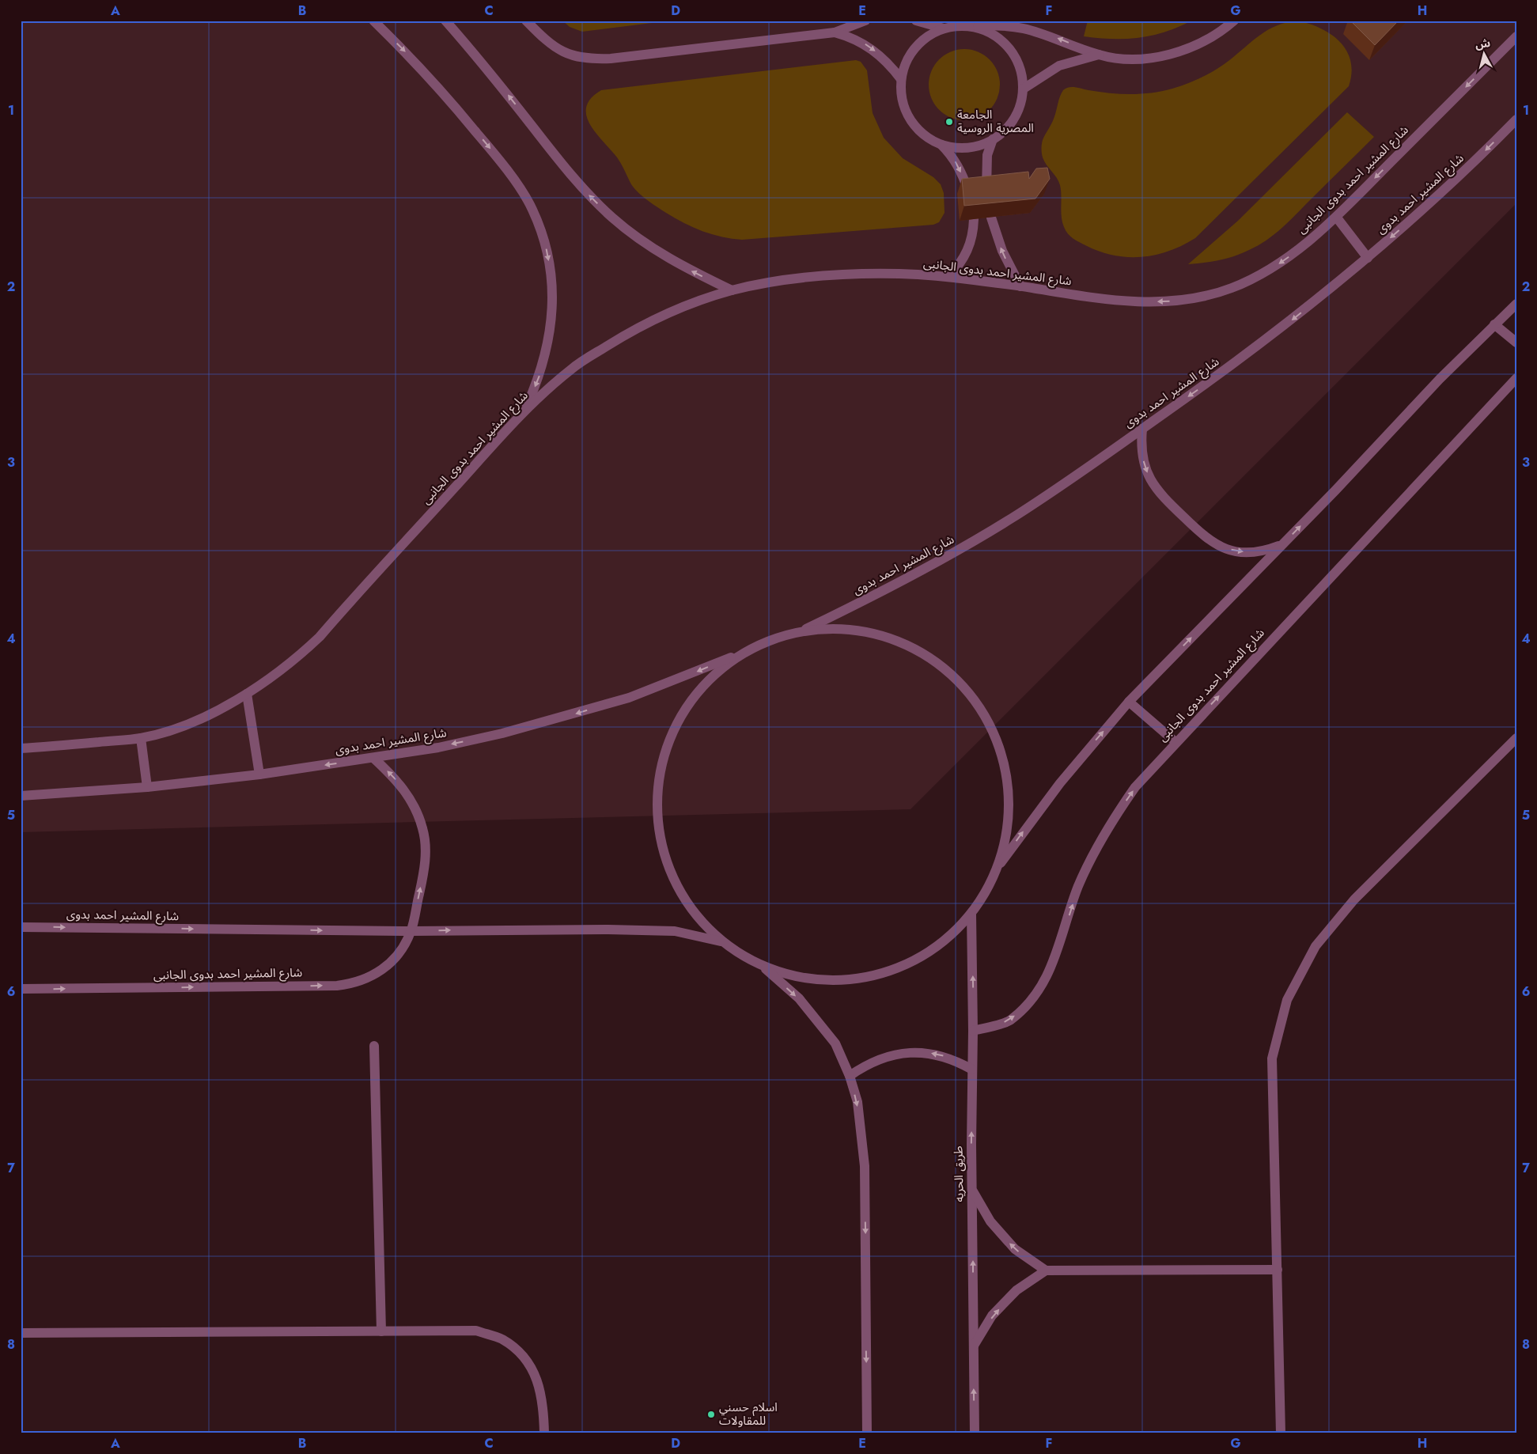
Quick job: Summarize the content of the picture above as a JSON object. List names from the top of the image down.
{
  "streets": {
    "street": ["شارع المشير احمد بدوى الجانبى", "شارع المشير احمد بدوى", "طريق الحريه"]
  },
  "crossings": [
    ["شارع المشير احمد بدوى الجانبى", "شارع المشير احمد بدوى"],
    ["شارع المشير احمد بدوى الجانبى", "طريق الحريه"]
  ],
  "one_way": ["طريق الحريه"],
  "places": ["الجامعة المصرية الروسية", "اسلام حسني للمقاولات"],
  "north": "top",
  "grid": {
    "columns": [
      "A",
      "B",
      "C",
      "D",
      "E",
      "F",
      "G",
      "H"
    ],
    "rows": [
      "1",
      "2",
      "3",
      "4",
      "5",
      "6",
      "7",
      "8"
    ]
  }
}
